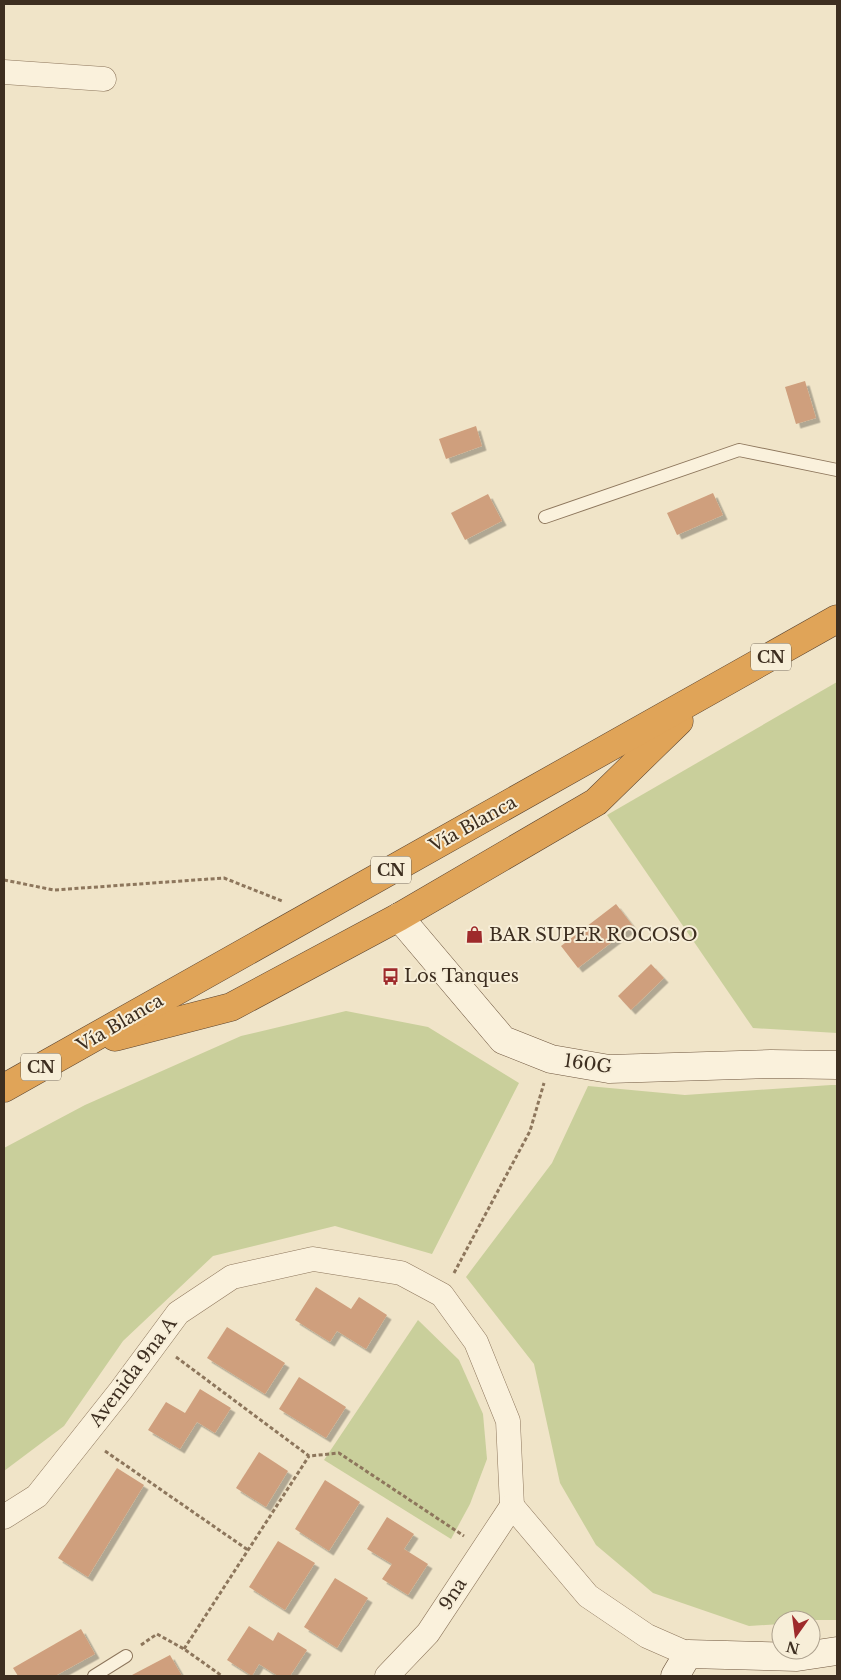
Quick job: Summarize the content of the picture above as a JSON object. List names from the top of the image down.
{
  "streets": {
    "highway": ["CN", "Vía Blanca"],
    "street": ["160G", "Avenida 9na A", "9na"]
  },
  "crossings": [
    ["Avenida 9na A", "9na"]
  ],
  "places": {
    "shop": ["BAR SUPER ROCOSO"],
    "bus stop": ["Los Tanques"]
  },
  "north": "bottom"
}
